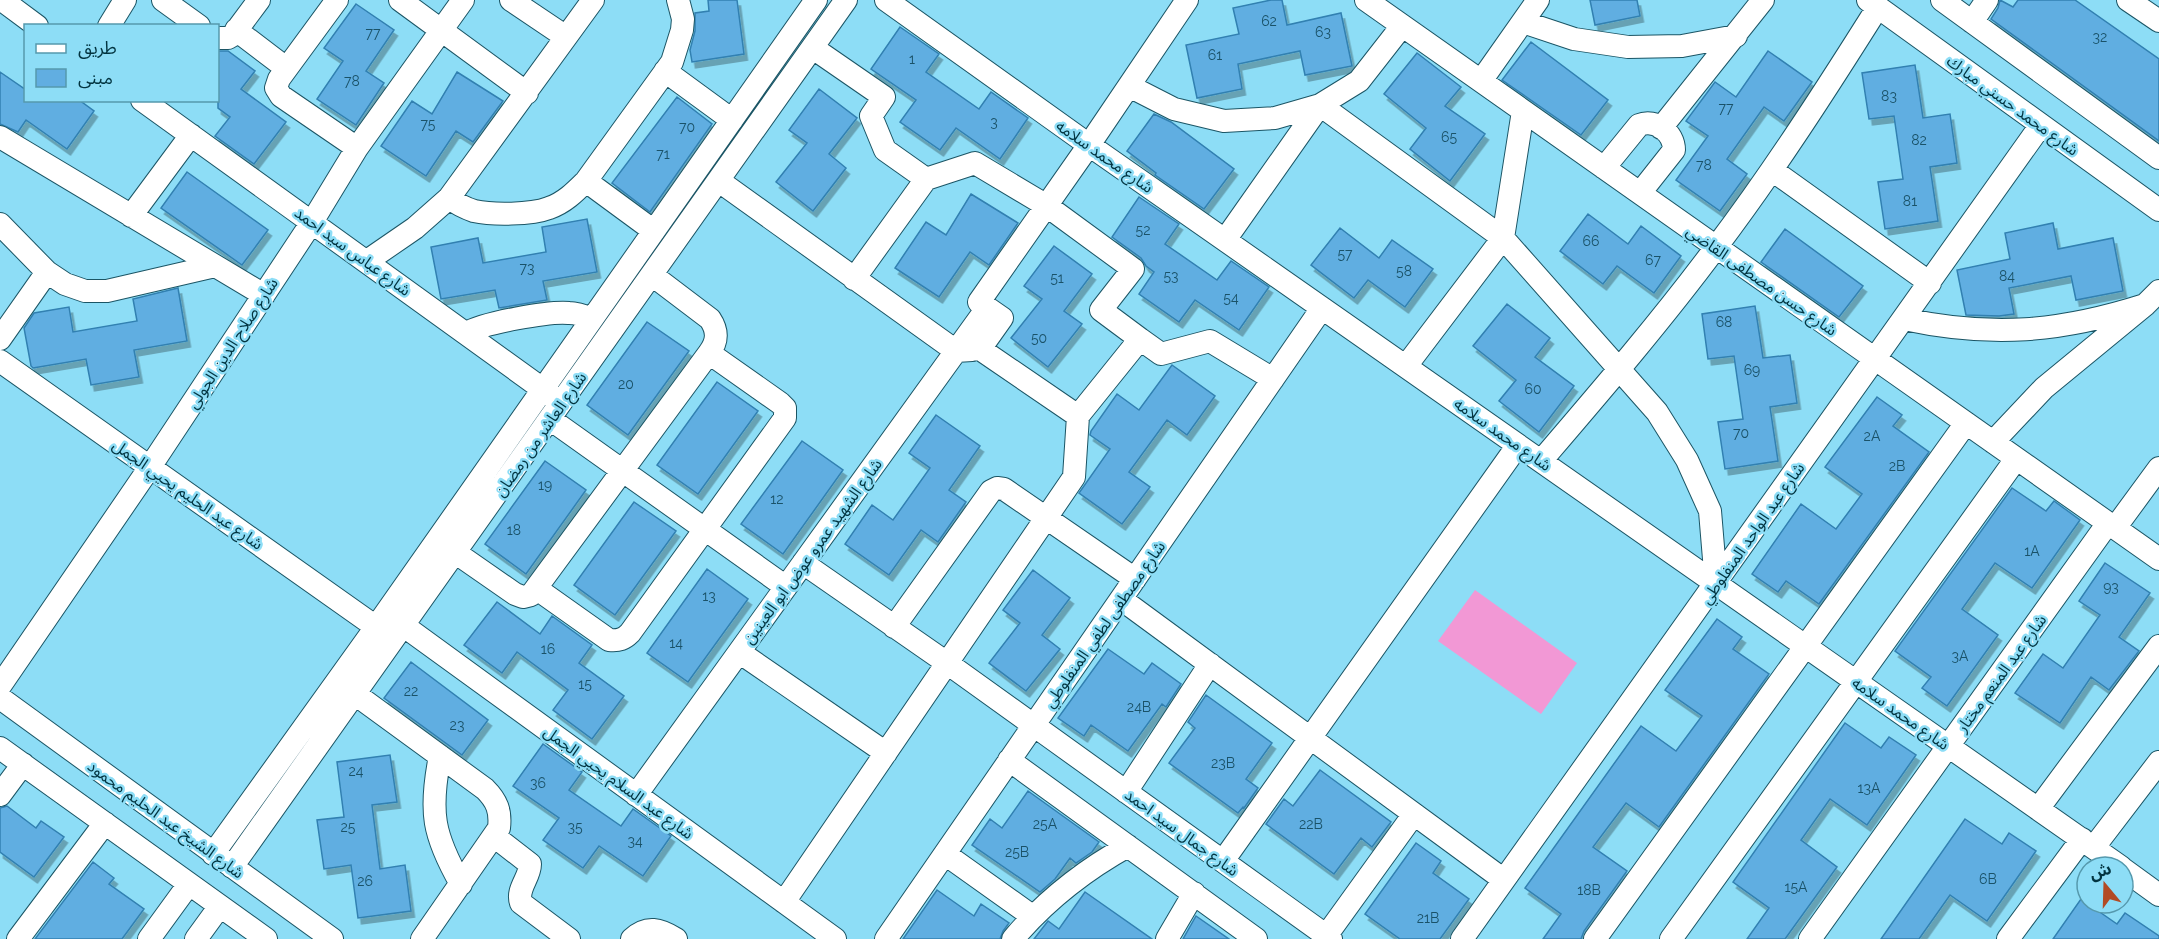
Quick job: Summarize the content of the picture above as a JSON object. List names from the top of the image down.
{
  "streets": {
    "street": [
      "شارع محمد حسني مبارك",
      "شارع محمد سلامه",
      "شارع عباس سيد احمد",
      "شارع حسن مصطفى القاضي",
      "شارع صلاح الدين الجولي",
      "شارع العاشر من رمضان",
      "شارع عبد الحليم يحيي الجمل",
      "شارع عبد الواحد المنفلوطي",
      "شارع الشهيد عمرو عوض ابو العينين",
      "شارع مصطفى لطفي المنفلوطي",
      "شارع عبد المنعم مختار",
      "شارع عبد السلام يحيي الجمل",
      "شارع الشيخ عبد الحليم محمود",
      "شارع جمال سيد احمد"
    ]
  },
  "crossings": [
    ["شارع محمد حسني مبارك", "شارع عبد الواحد المنفلوطي"],
    ["شارع محمد سلامه", "شارع عبد الواحد المنفلوطي"],
    ["شارع محمد سلامه", "شارع الشهيد عمرو عوض ابو العينين"],
    ["شارع محمد سلامه", "شارع مصطفى لطفي المنفلوطي"],
    ["شارع محمد سلامه", "شارع عبد المنعم مختار"],
    ["شارع عباس سيد احمد", "شارع صلاح الدين الجولي"],
    ["شارع عباس سيد احمد", "شارع العاشر من رمضان"],
    ["شارع عباس سيد احمد", "شارع الشهيد عمرو عوض ابو العينين"],
    ["شارع حسن مصطفى القاضي", "شارع عبد الواحد المنفلوطي"],
    ["شارع حسن مصطفى القاضي", "شارع عبد المنعم مختار"],
    ["شارع صلاح الدين الجولي", "شارع عبد الحليم يحيي الجمل"],
    ["شارع العاشر من رمضان", "شارع عبد الحليم يحيي الجمل"],
    ["شارع العاشر من رمضان", "شارع عبد السلام يحيي الجمل"],
    ["شارع العاشر من رمضان", "شارع الشيخ عبد الحليم محمود"],
    ["شارع الشهيد عمرو عوض ابو العينين", "شارع عبد السلام يحيي الجمل"],
    ["شارع الشهيد عمرو عوض ابو العينين", "شارع جمال سيد احمد"],
    ["شارع مصطفى لطفي المنفلوطي", "شارع جمال سيد احمد"]
  ],
  "house_numbers": [
    "62",
    "63",
    "77",
    "32",
    "61",
    "1",
    "78",
    "83",
    "77",
    "3",
    "75",
    "70",
    "65",
    "82",
    "71",
    "78",
    "81",
    "52",
    "66",
    "57",
    "67",
    "73",
    "58",
    "53",
    "84",
    "51",
    "54",
    "68",
    "50",
    "69",
    "20",
    "60",
    "70",
    "2A",
    "2B",
    "19",
    "12",
    "18",
    "1A",
    "93",
    "13",
    "14",
    "16",
    "3A",
    "15",
    "22",
    "24B",
    "23",
    "23B",
    "24",
    "36",
    "13A",
    "25A",
    "22B",
    "25",
    "35",
    "34",
    "25B",
    "6B",
    "26",
    "15A",
    "18B",
    "21B"
  ],
  "legend": ["طريق", "مبنى"],
  "north": "top"
}
